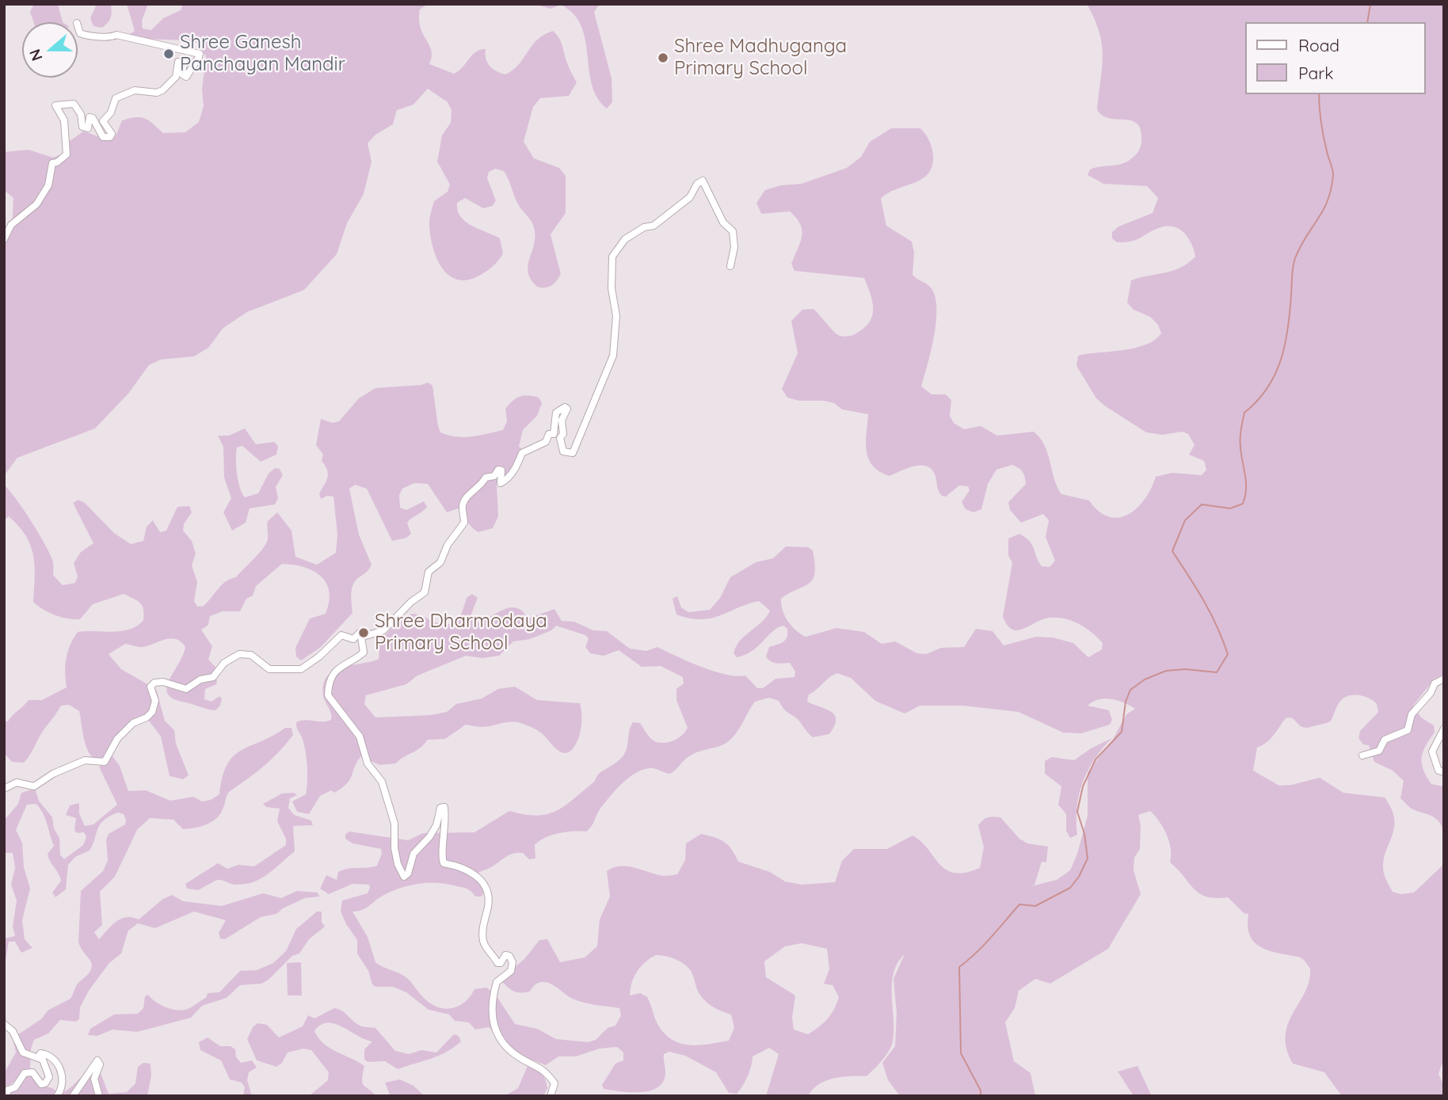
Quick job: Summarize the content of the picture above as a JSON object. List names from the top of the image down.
{
  "places": ["Shree Ganesh Panchayan Mandir", "Shree Madhuganga Primary School", "Shree Dharmodaya Primary School"],
  "legend": ["Road", "Park"],
  "north": "left"
}
